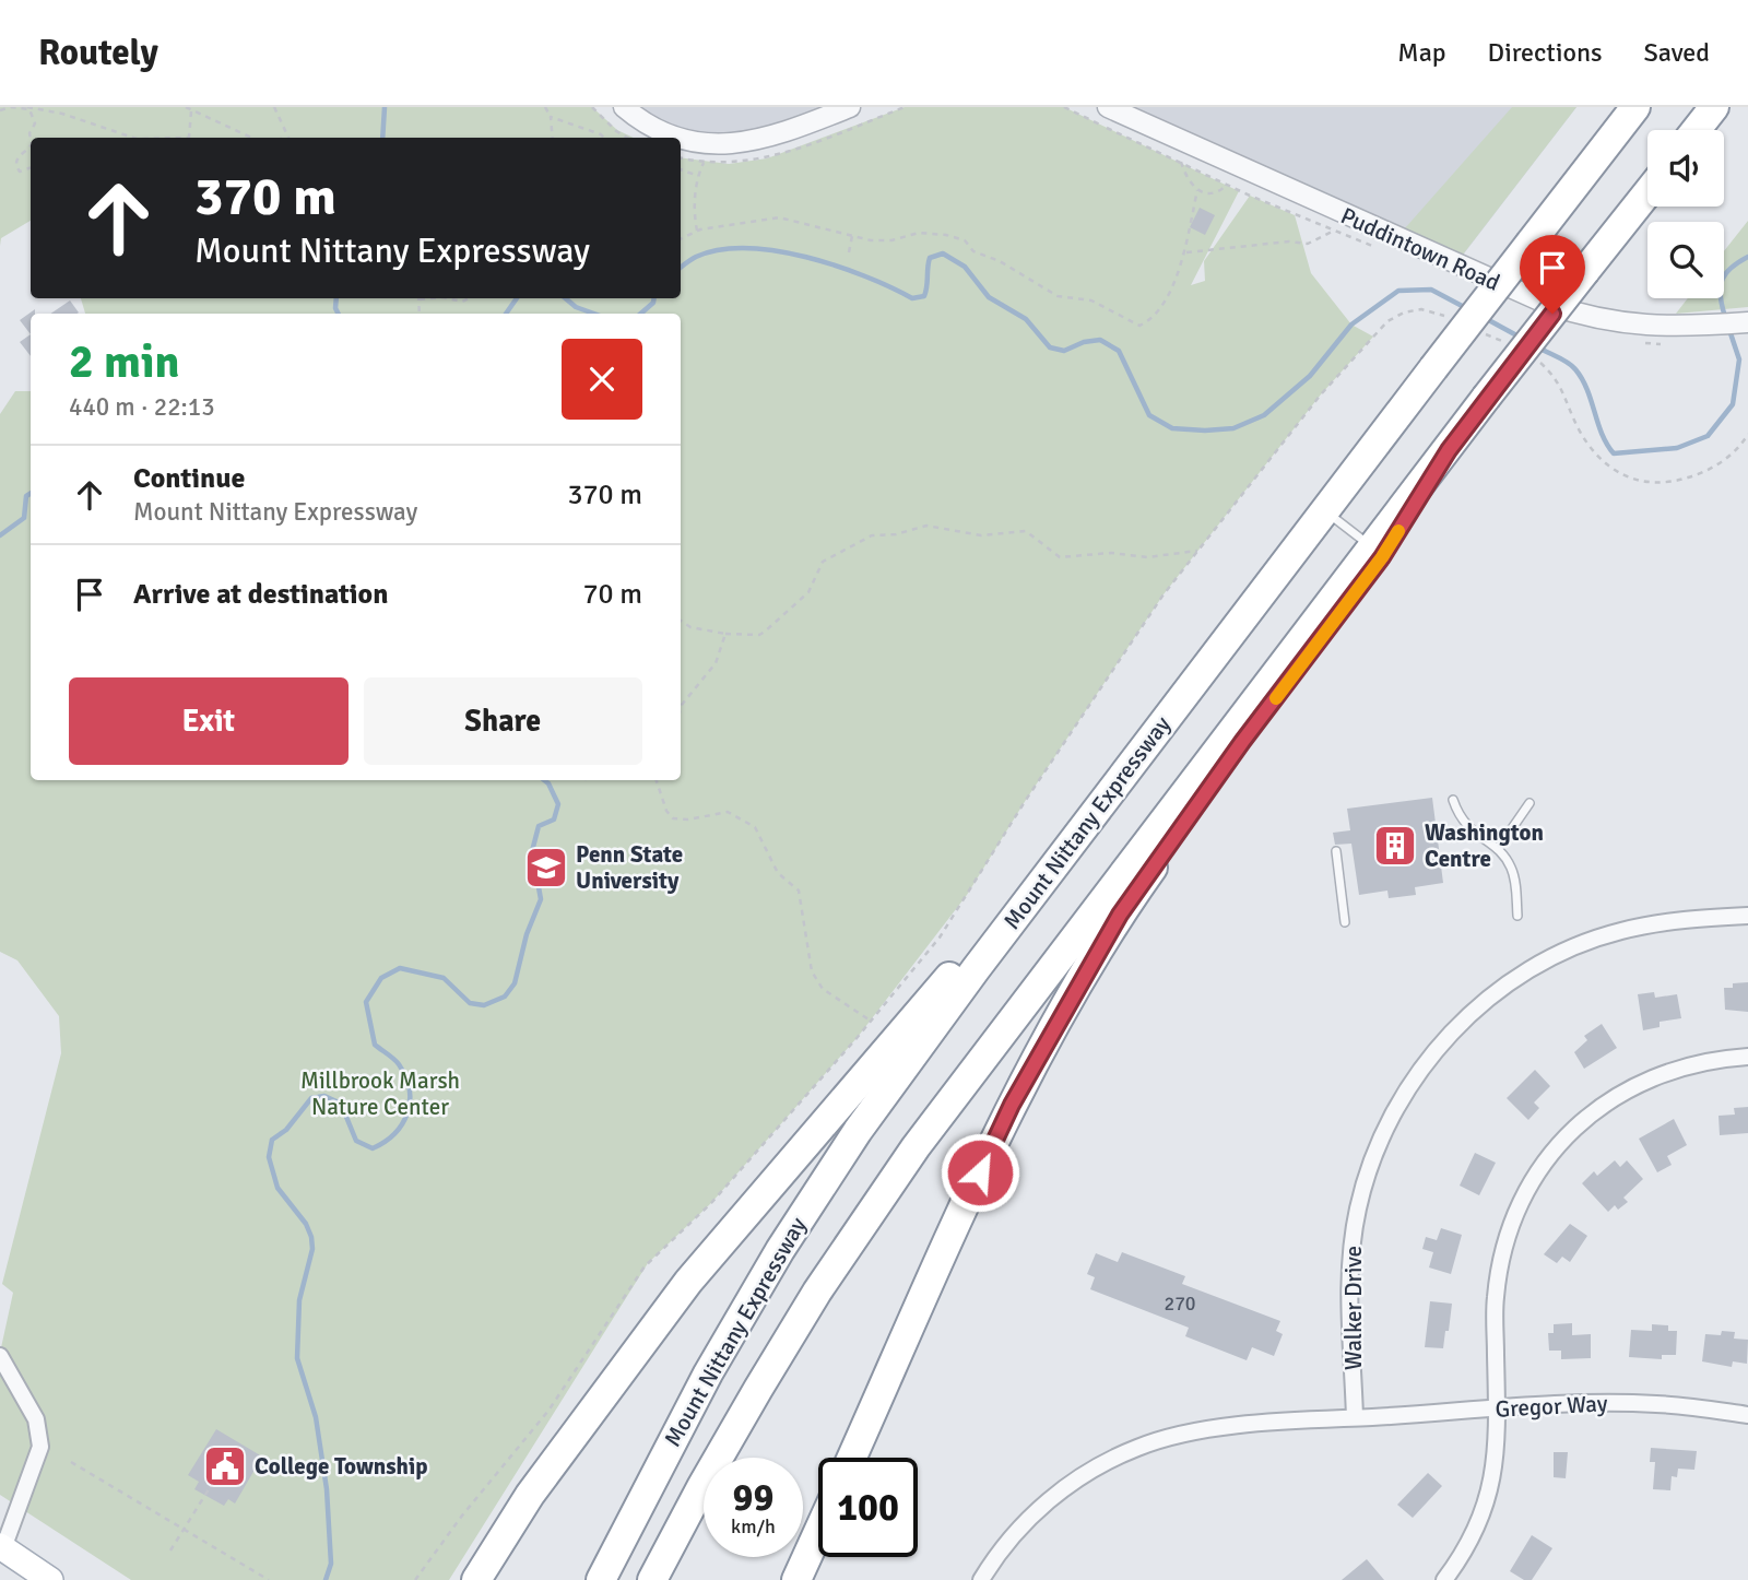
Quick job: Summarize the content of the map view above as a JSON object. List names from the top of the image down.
{
  "streets": {
    "highway": ["Mount Nittany Expressway"],
    "street": ["Puddintown Road", "Walker Drive", "Gregor Way"]
  },
  "crossings": [
    ["Walker Drive", "Gregor Way"]
  ],
  "parks": ["Millbrook Marsh Nature Center"],
  "places": {
    "building": ["Washington Centre"],
    "school or university": ["Penn State University"],
    "public building": ["College Township"]
  },
  "house_numbers": ["270"],
  "page": {
    "header": "Routely",
    "nav": ["Map", "Directions", "Saved"],
    "turn": ["370 m", "Mount Nittany Expressway"],
    "heading": ["2 min", "440 m · 22:13"],
    "list": [
      {
        "name": "Continue",
        "note": "Mount Nittany Expressway",
        "value": "370 m"
      },
      {
        "name": "Arrive at destination",
        "value": "70 m"
      }
    ],
    "buttons": ["Exit", "Share"],
    "speed": "99 km/h",
    "limit": "100"
  }
}
